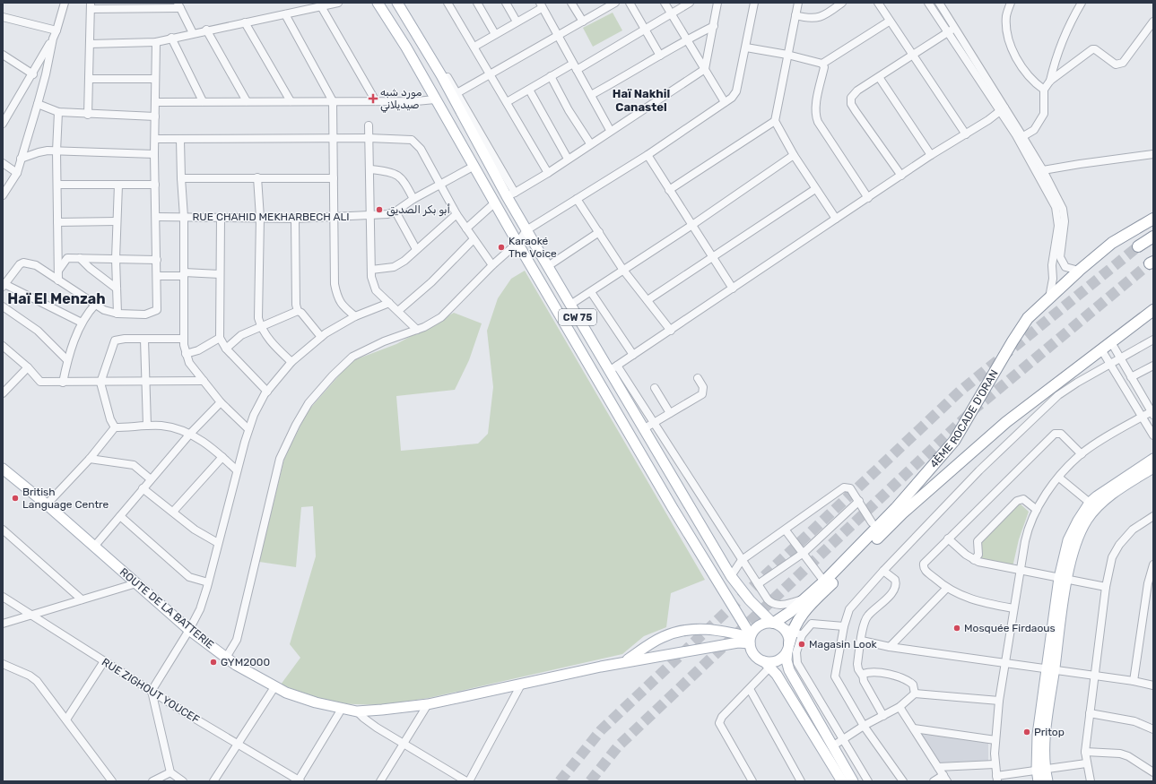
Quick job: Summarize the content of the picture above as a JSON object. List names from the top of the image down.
{
  "streets": {
    "highway": ["4ÈME ROCADE D'ORAN"],
    "main road": ["CW 75", "ROUTE DE LA BATTERIE"],
    "street": ["RUE CHAHID MEKHARBECH ALI", "RUE ZIGHOUT YOUCEF"]
  },
  "crossings": [
    ["CW 75", "4ÈME ROCADE D'ORAN"],
    ["CW 75", "ROUTE DE LA BATTERIE"],
    ["4ÈME ROCADE D'ORAN", "ROUTE DE LA BATTERIE"]
  ],
  "districts": ["Haï Nakhil Canastel", "Haï El Menzah"],
  "places": {
    "health": ["مورد شبه صيديلاني"],
    "other": [
      "أبو بكر الصديق",
      "Karaoké The Voice",
      "British Language Centre",
      "Mosquée Firdaous",
      "Magasin Look",
      "GYM2000",
      "Pritop"
    ]
  }
}
